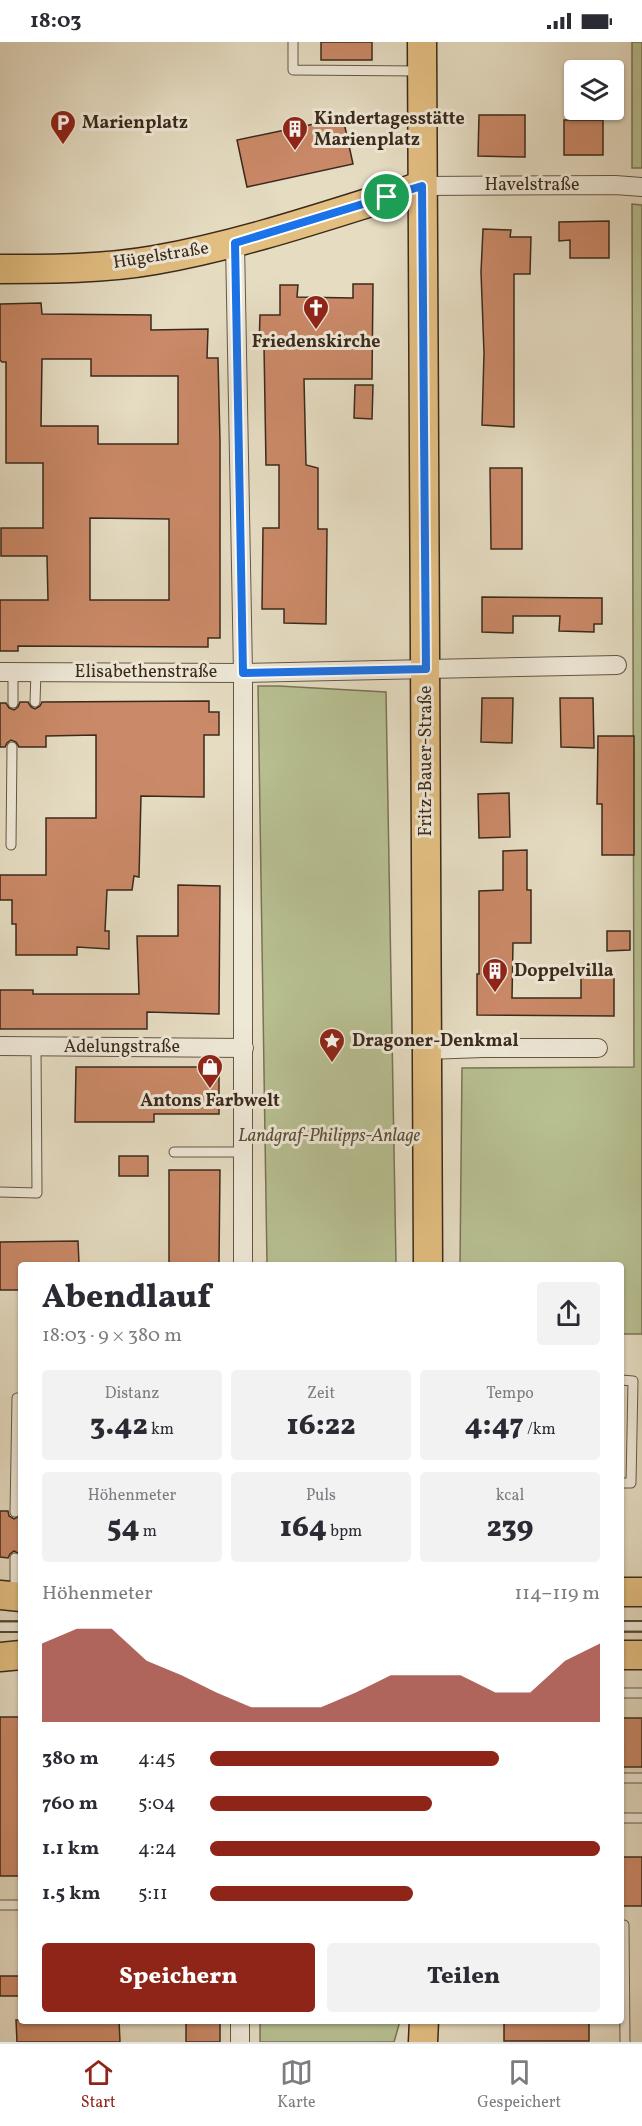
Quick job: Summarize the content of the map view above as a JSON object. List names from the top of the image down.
{
  "streets": {
    "main road": ["Hügelstraße", "Fritz-Bauer-Straße"],
    "street": ["Havelstraße", "Elisabethenstraße", "Adelungstraße"]
  },
  "crossings": [
    ["Havelstraße", "Hügelstraße"],
    ["Havelstraße", "Fritz-Bauer-Straße"],
    ["Hügelstraße", "Fritz-Bauer-Straße"],
    ["Elisabethenstraße", "Fritz-Bauer-Straße"]
  ],
  "parks": ["Landgraf-Philipps-Anlage"],
  "places": {
    "parking": ["Marienplatz"],
    "building": ["Kindertagesstätte Marienplatz", "Doppelvilla"],
    "church": ["Friedenskirche"],
    "place": ["Dragoner-Denkmal"],
    "shop": ["Antons Farbwelt"]
  },
  "page": {
    "status": "18:03",
    "heading": ["Abendlauf", "18:03 · 9 × 380 m"],
    "stats": [
      ["Distanz", "3.42 km"],
      ["Zeit", "16:22"],
      ["Tempo", "4:47 /km"],
      ["Höhenmeter", "54 m"],
      ["Puls", "164 bpm"],
      ["kcal", "239"]
    ],
    "chart": ["Höhenmeter", "114–119 m"],
    "list": [
      {
        "name": "380 m",
        "note": "4:45"
      },
      {
        "name": "760 m",
        "note": "5:04"
      },
      {
        "name": "1.1 km",
        "note": "4:24"
      },
      {
        "name": "1.5 km",
        "note": "5:11"
      }
    ],
    "buttons": ["Speichern", "Teilen"],
    "tabs": ["Start", "Karte", "Gespeichert"]
  }
}
